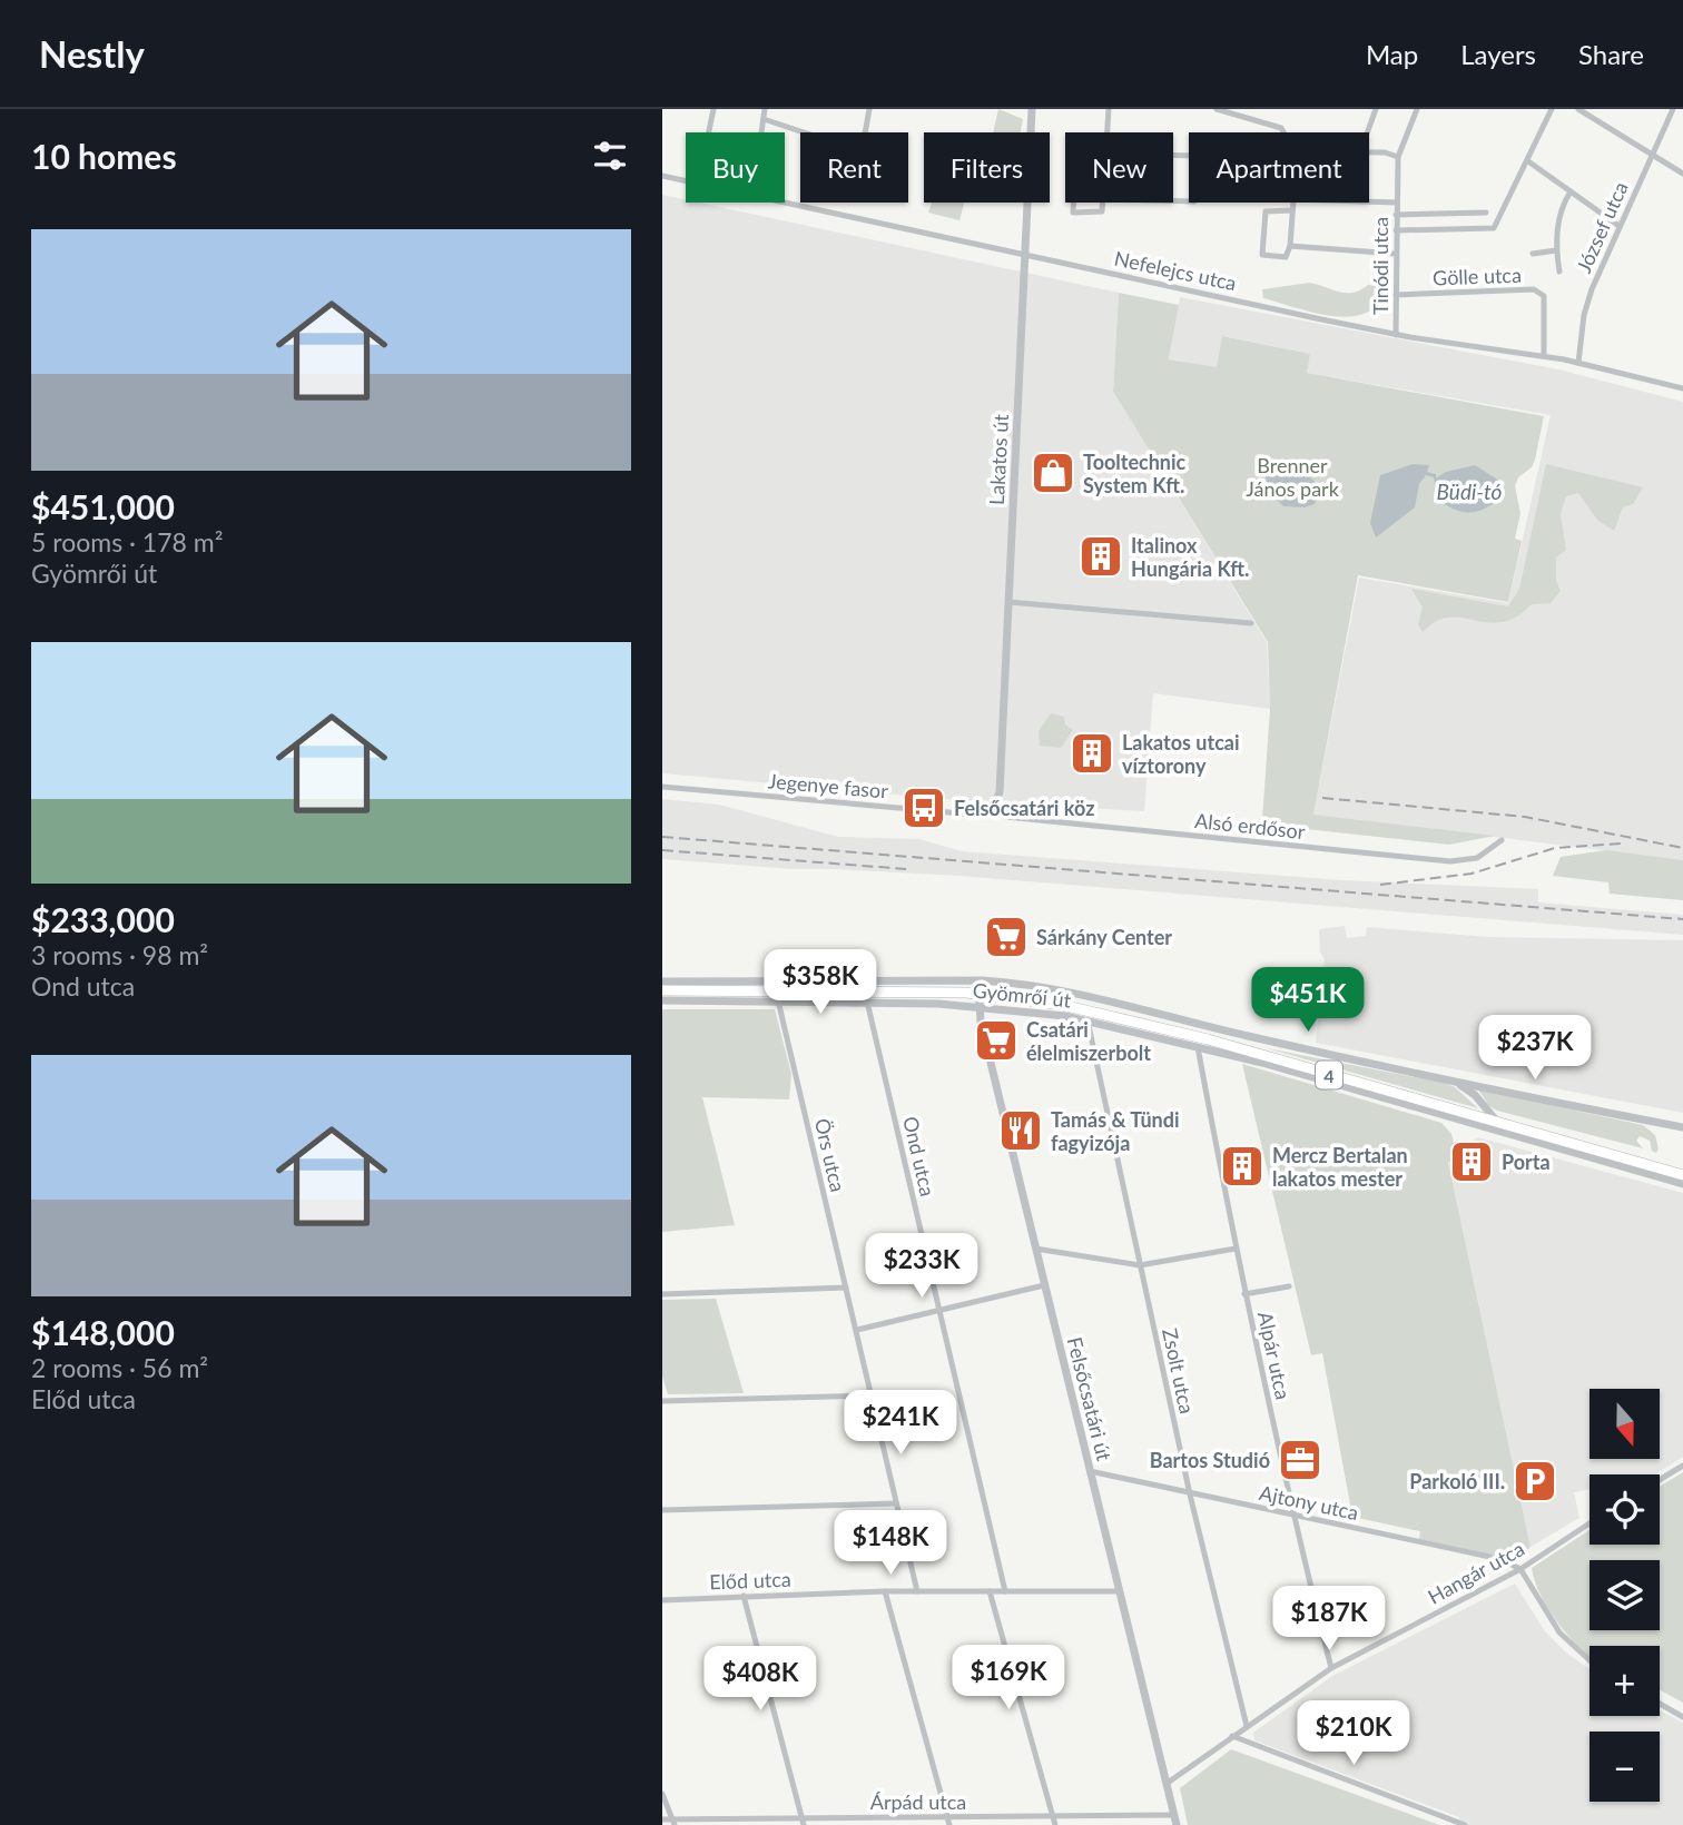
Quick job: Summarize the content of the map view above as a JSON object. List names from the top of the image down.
{
  "streets": {
    "main road": ["4"],
    "street": [
      "József utca",
      "Tinódi utca",
      "Nefelejcs utca",
      "Gölle utca",
      "Lakatos út",
      "Jegenye fasor",
      "Alsó erdősor",
      "Gyömrői út",
      "Örs utca",
      "Ond utca",
      "Alpár utca",
      "Zsolt utca",
      "Felsőcsatári út",
      "Ajtony utca",
      "Hangár utca",
      "Előd utca",
      "Árpád utca"
    ]
  },
  "crossings": [
    ["József utca", "Nefelejcs utca"],
    ["Tinódi utca", "Nefelejcs utca"],
    ["Tinódi utca", "Gölle utca"],
    ["Nefelejcs utca", "Gölle utca"],
    ["Nefelejcs utca", "Lakatos út"],
    ["Lakatos út", "Jegenye fasor"],
    ["Lakatos út", "Alsó erdősor"],
    ["Jegenye fasor", "Alsó erdősor"],
    ["Gyömrői út", "4"],
    ["Gyömrői út", "Örs utca"],
    ["Gyömrői út", "Ond utca"],
    ["Gyömrői út", "Alpár utca"],
    ["Gyömrői út", "Zsolt utca"],
    ["Gyömrői út", "Felsőcsatári út"],
    ["Örs utca", "Előd utca"],
    ["Ond utca", "Előd utca"],
    ["Alpár utca", "Ajtony utca"],
    ["Alpár utca", "Hangár utca"],
    ["Zsolt utca", "Ajtony utca"],
    ["Zsolt utca", "Hangár utca"],
    ["Felsőcsatári út", "Ajtony utca"],
    ["Felsőcsatári út", "Hangár utca"],
    ["Felsőcsatári út", "Előd utca"],
    ["Felsőcsatári út", "Árpád utca"],
    ["Ajtony utca", "Hangár utca"]
  ],
  "water": ["Büdi-tó"],
  "parks": ["Brenner János park"],
  "places": {
    "shop": ["Tooltechnic System Kft."],
    "building": [
      "Italinox Hungária Kft.",
      "Lakatos utcai víztorony",
      "Porta",
      "Mercz Bertalan lakatos mester"
    ],
    "bus stop": ["Felsőcsatári köz"],
    "supermarket": ["Sárkány Center", "Csatári élelmiszerbolt"],
    "restaurant": ["Tamás & Tündi fagyizója"],
    "office": ["Bartos Studió"],
    "parking": ["Parkoló III."]
  },
  "north": "bottom",
  "page": {
    "header": "Nestly",
    "nav": ["Map", "Layers", "Share"],
    "heading": "10 homes",
    "chip": [
      "Buy",
      "Rent",
      "Filters",
      "New",
      "Apartment"
    ],
    "list": [
      {
        "name": "$451,000",
        "note": "5 rooms · 178 m² · Gyömrői út"
      },
      {
        "name": "$233,000",
        "note": "3 rooms · 98 m² · Ond utca"
      },
      {
        "name": "$148,000",
        "note": "2 rooms · 56 m² · Előd utca"
      }
    ],
    "price": [
      "$358K",
      "$451K",
      "$237K",
      "$233K",
      "$241K",
      "$148K",
      "$187K",
      "$169K",
      "$408K",
      "$210K"
    ],
    "map_buttons": ["+", "−"]
  }
}
